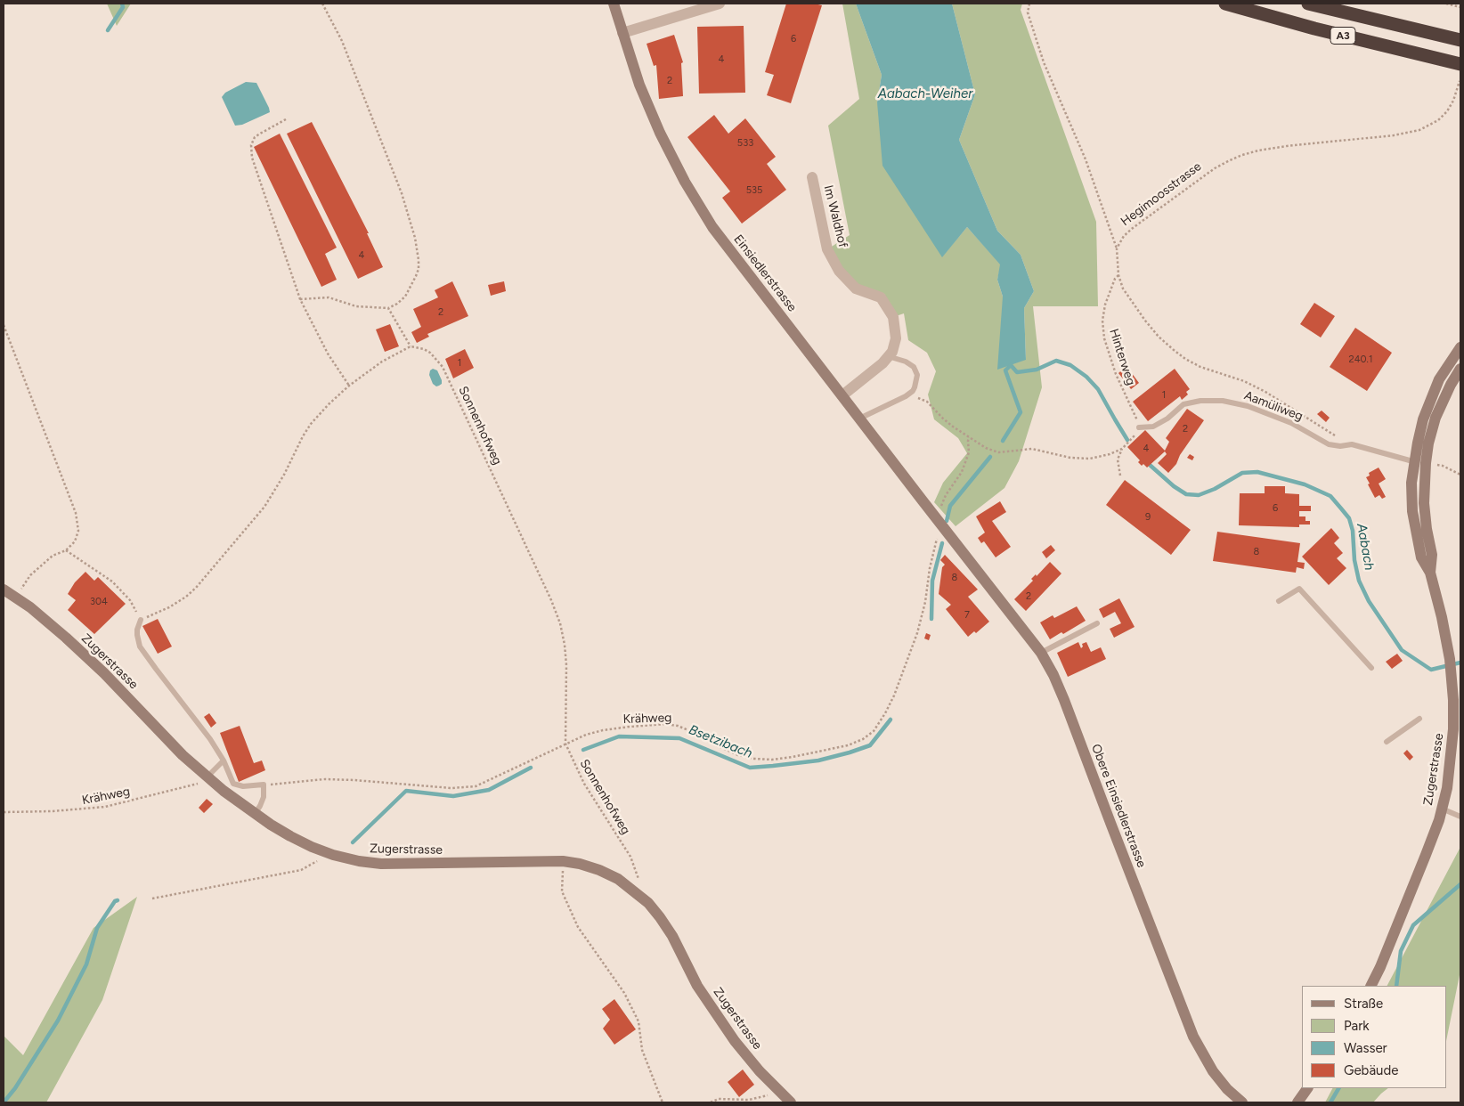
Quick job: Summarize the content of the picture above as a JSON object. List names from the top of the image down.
{
  "streets": {
    "highway": ["A3"],
    "main road": ["Einsiedlerstrasse", "Zugerstrasse", "Obere Einsiedlerstrasse"],
    "street": ["Im Waldhof"],
    "lane": ["Aamüliweg"],
    "path": [
      "Hegimoosstrasse",
      "Hinterweg",
      "Sonnenhofweg",
      "Krähweg"
    ]
  },
  "crossings": [
    ["Im Waldhof", "Einsiedlerstrasse"],
    ["Einsiedlerstrasse", "Obere Einsiedlerstrasse"],
    ["Sonnenhofweg", "Zugerstrasse"],
    ["Sonnenhofweg", "Krähweg"],
    ["Zugerstrasse", "Krähweg"]
  ],
  "water": ["Aabach-Weiher", "Aabach", "Bsetzibach"],
  "house_numbers": [
    "6",
    "4",
    "2",
    "533",
    "535",
    "4",
    "2",
    "240.1",
    "1",
    "1",
    "2",
    "4",
    "6",
    "9",
    "8",
    "8",
    "2",
    "304",
    "7"
  ],
  "legend": [
    "Straße",
    "Park",
    "Wasser",
    "Gebäude"
  ]
}
